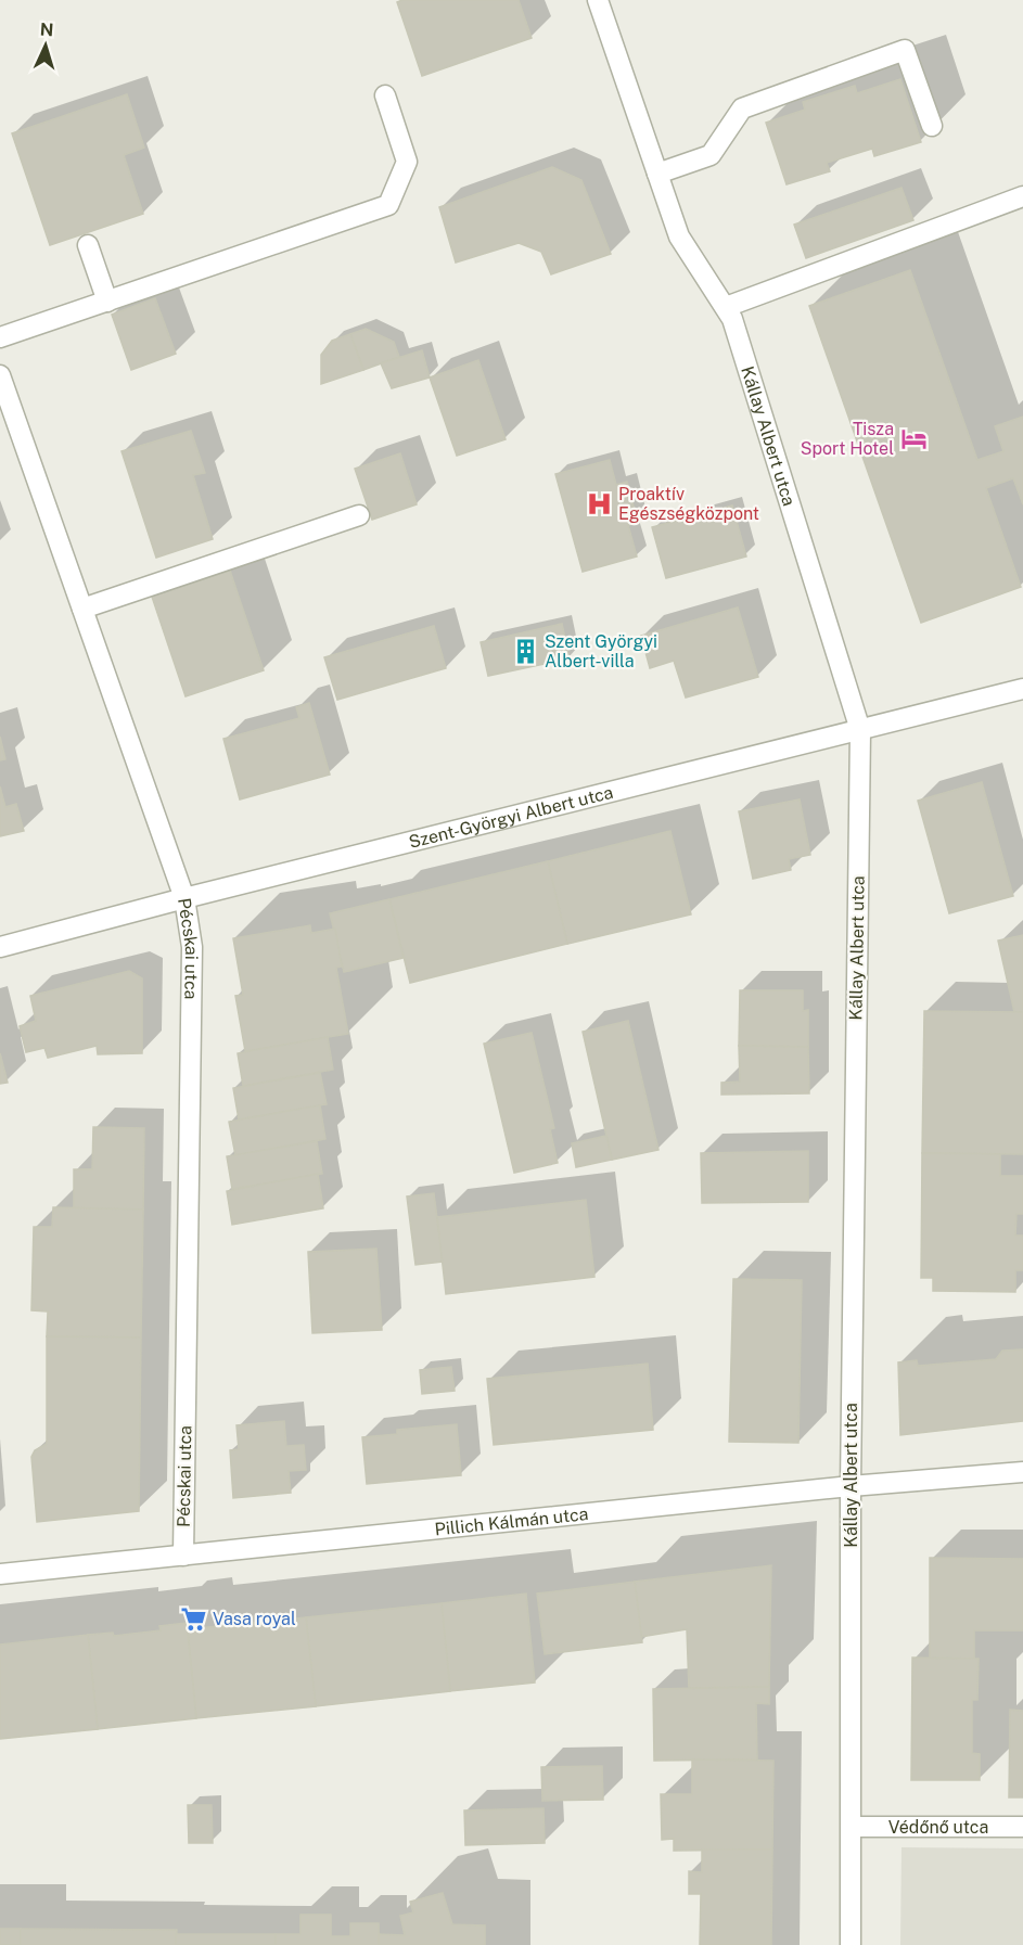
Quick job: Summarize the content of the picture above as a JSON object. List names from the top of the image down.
{
  "streets": {
    "street": [
      "Kállay Albert utca",
      "Szent-Györgyi Albert utca",
      "Pécskai utca",
      "Pillich Kálmán utca",
      "Védőnő utca"
    ]
  },
  "crossings": [
    ["Kállay Albert utca", "Szent-Györgyi Albert utca"],
    ["Kállay Albert utca", "Pillich Kálmán utca"],
    ["Kállay Albert utca", "Védőnő utca"],
    ["Szent-Györgyi Albert utca", "Pécskai utca"],
    ["Pécskai utca", "Pillich Kálmán utca"]
  ],
  "places": {
    "hotel": ["Tisza Sport Hotel"],
    "hospital": ["Proaktív Egészségközpont"],
    "building": ["Szent Györgyi Albert-villa"],
    "supermarket": ["Vasa royal"]
  },
  "north": "top"
}
